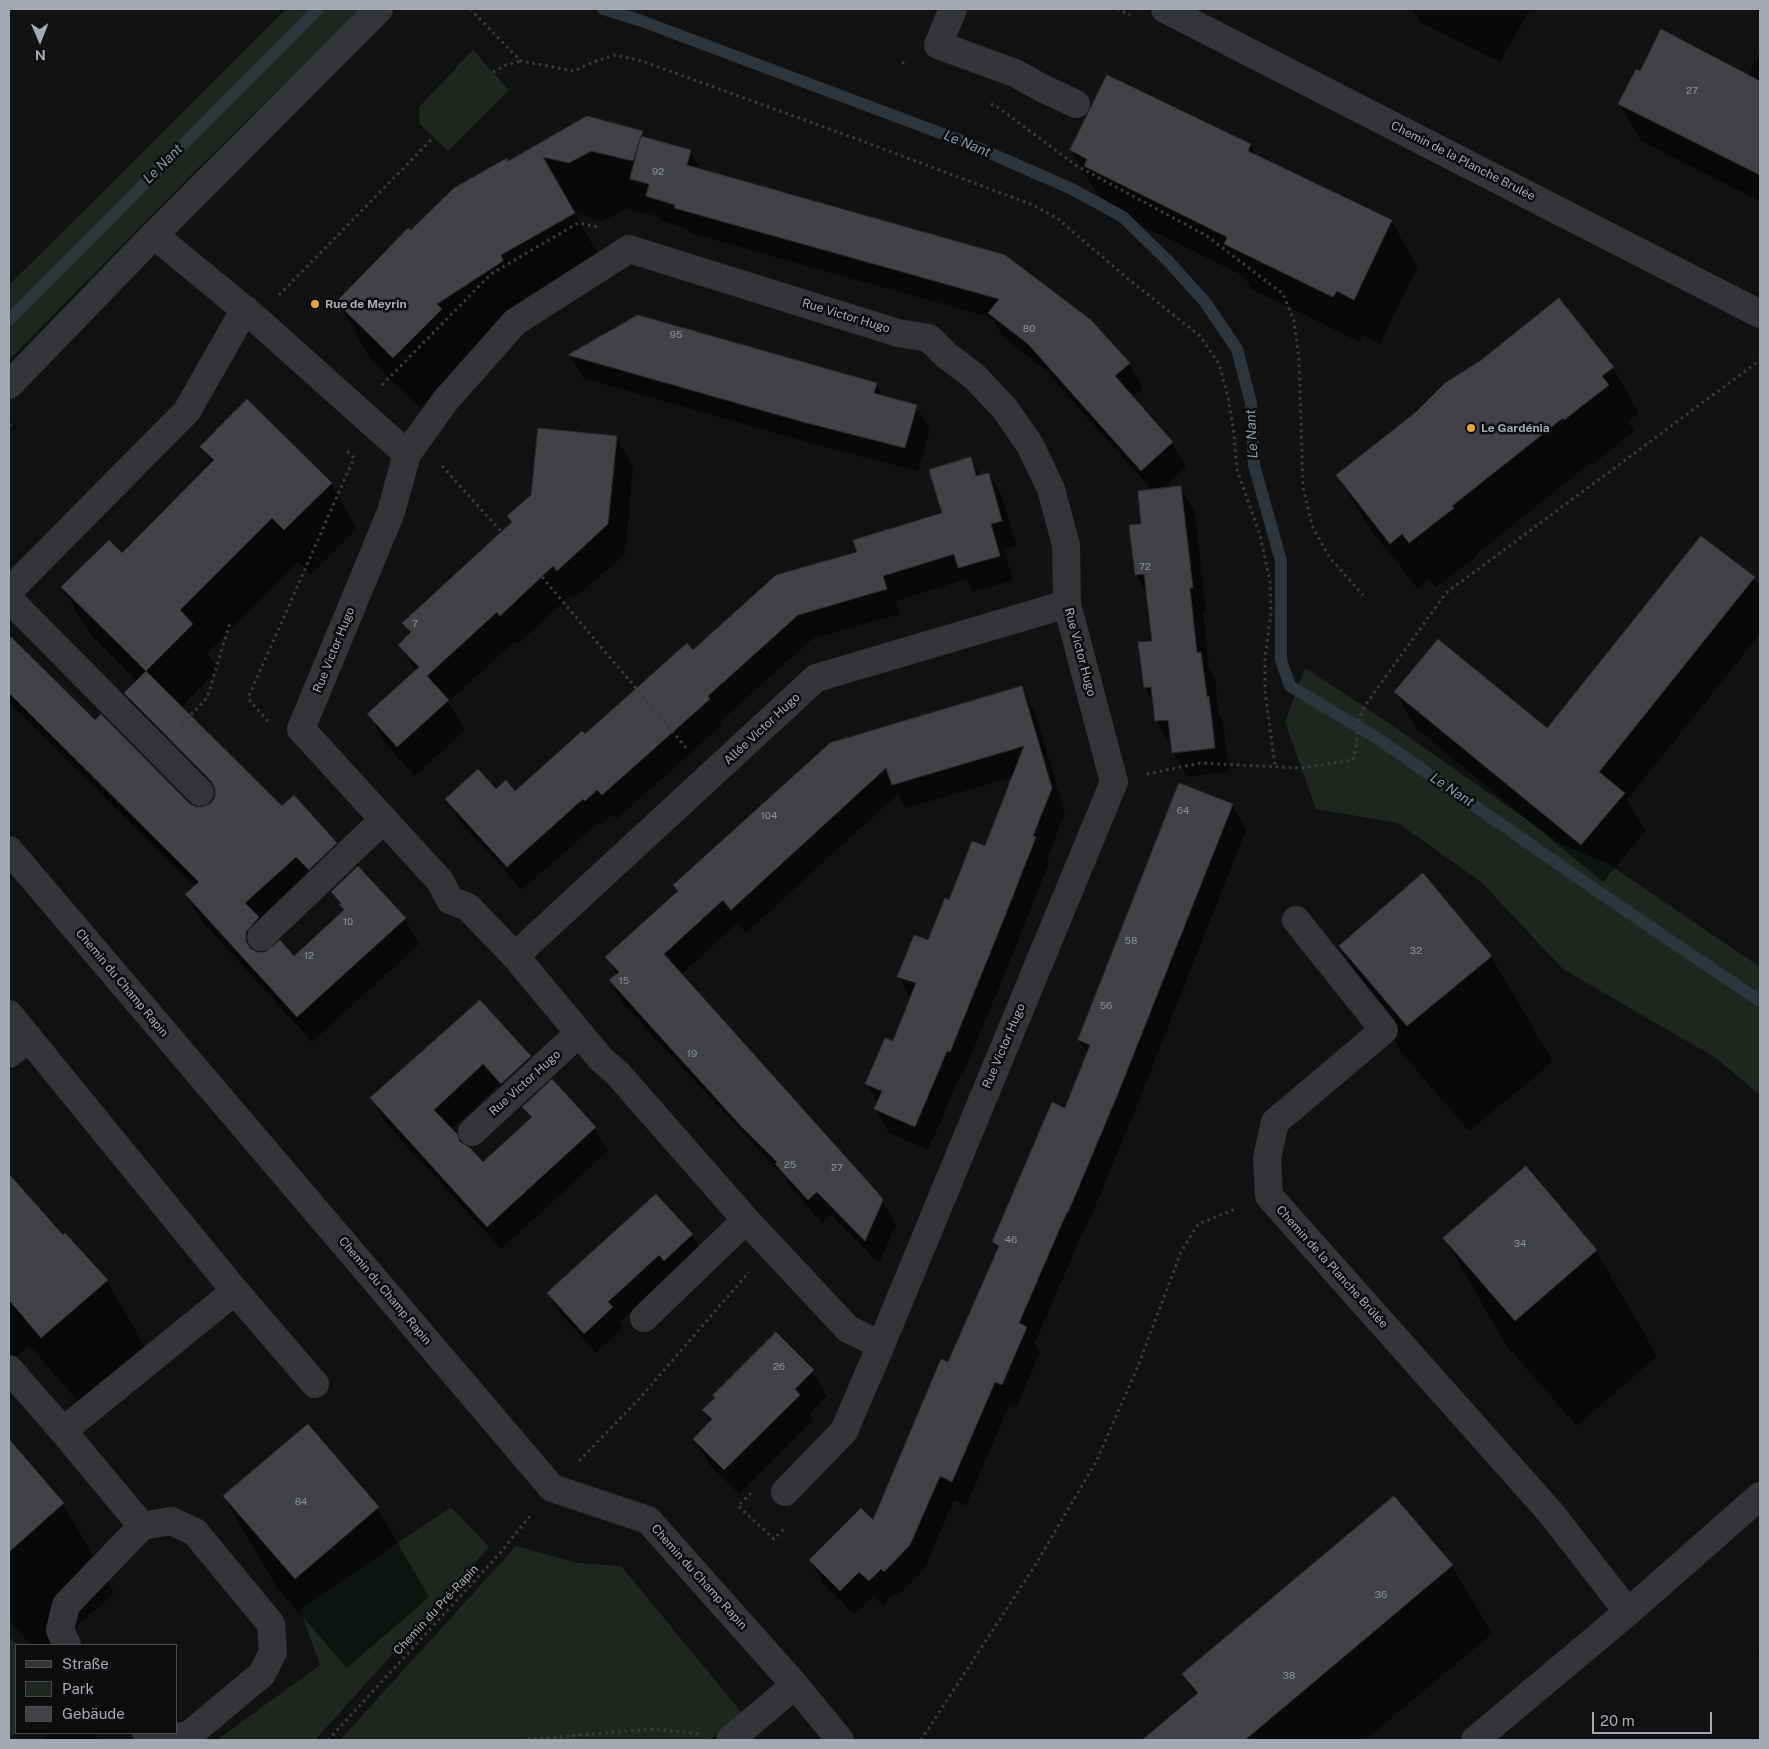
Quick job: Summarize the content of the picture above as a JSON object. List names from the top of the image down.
{
  "streets": {
    "street": [
      "Chemin de la Planche Brulée",
      "Rue Victor Hugo",
      "Allée Victor Hugo",
      "Chemin du Champ Rapin",
      "Chemin de la Planche Brûlée"
    ],
    "path": ["Chemin du Pré-Rapin"]
  },
  "crossings": [
    ["Rue Victor Hugo", "Allée Victor Hugo"],
    ["Rue Victor Hugo", "Chemin du Pré-Rapin"],
    ["Chemin du Champ Rapin", "Chemin du Pré-Rapin"]
  ],
  "water": ["Le Nant"],
  "places": ["Rue de Meyrin", "Le Gardénia"],
  "house_numbers": [
    "27",
    "92",
    "80",
    "95",
    "72",
    "7",
    "64",
    "104",
    "10",
    "58",
    "32",
    "12",
    "15",
    "56",
    "19",
    "25",
    "27",
    "46",
    "34",
    "26",
    "84",
    "36",
    "38"
  ],
  "legend": ["Straße", "Park", "Gebäude"],
  "scale_bar": "20 m",
  "north": "bottom"
}
